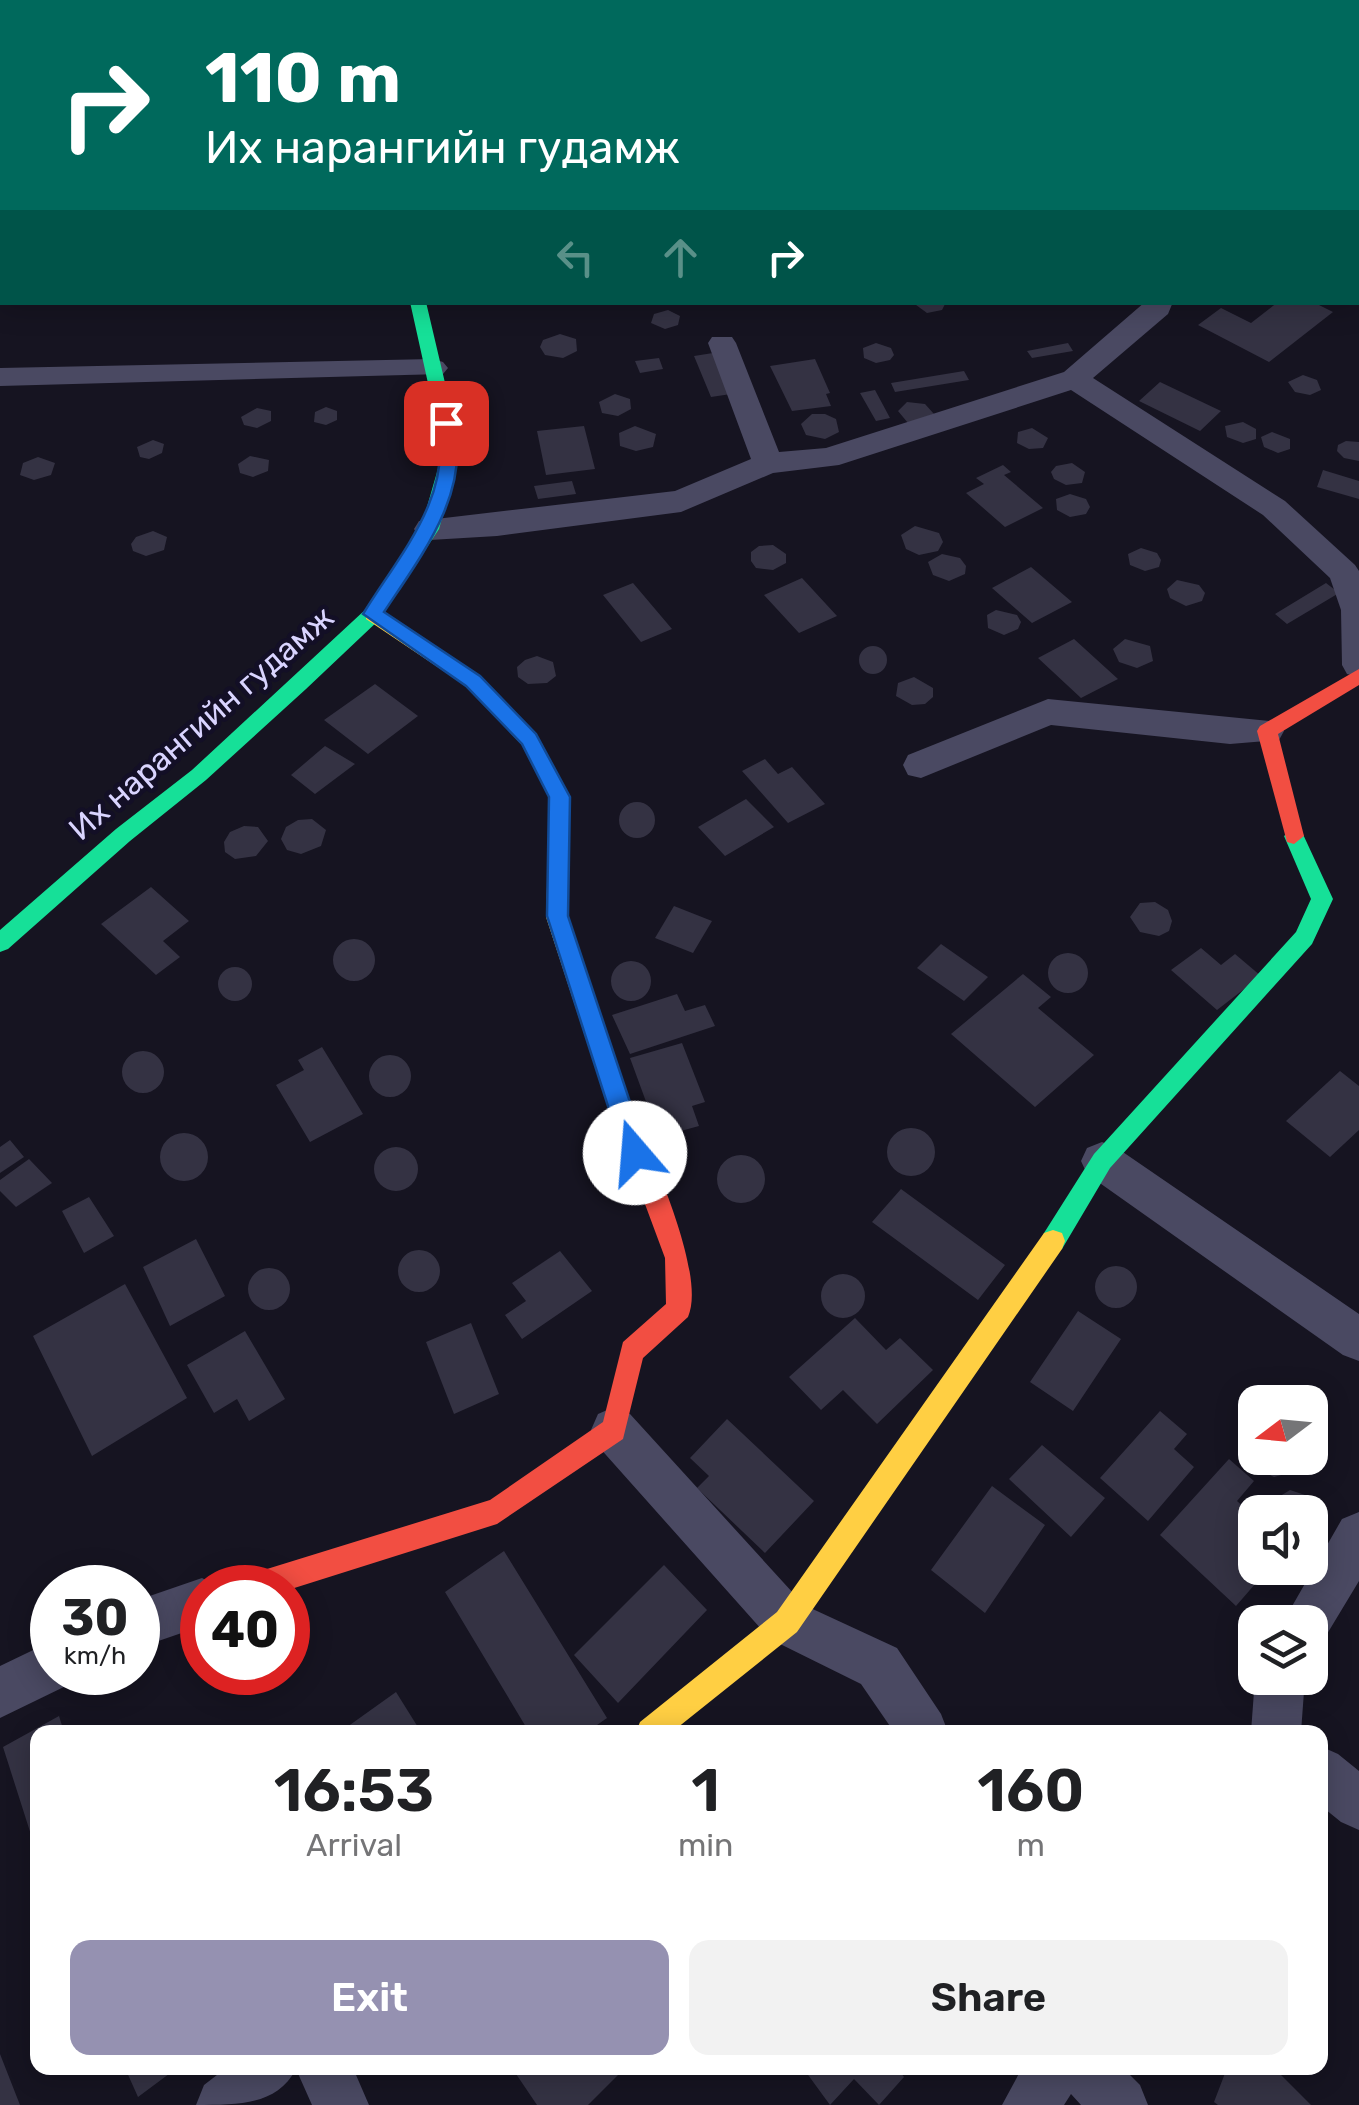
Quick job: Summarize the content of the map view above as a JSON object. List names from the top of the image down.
{
  "streets": {
    "street": ["Их нарангийн гудамж"]
  },
  "north": "left",
  "page": {
    "turn": ["110 m", "Их нарангийн гудамж"],
    "speed": "30 km/h",
    "limit": "40",
    "eta": [
      "16:53",
      "Arrival",
      "1",
      "min",
      "160",
      "m"
    ],
    "buttons": ["Exit", "Share"]
  }
}
